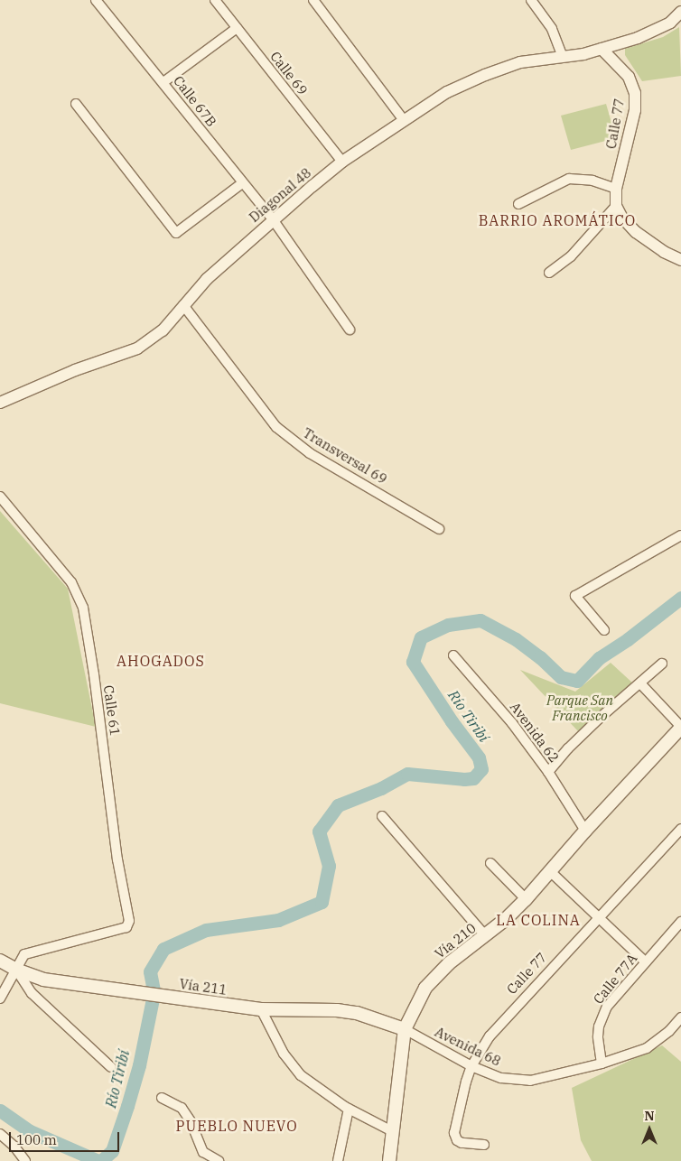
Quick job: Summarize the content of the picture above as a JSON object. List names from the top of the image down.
{
  "streets": {
    "main road": ["Vía 210", "Vía 211"],
    "street": [
      "Calle 69",
      "Calle 67B",
      "Calle 77",
      "Diagonal 48",
      "Transversal 69",
      "Calle 61",
      "Avenida 62",
      "Calle 77A",
      "Avenida 68"
    ]
  },
  "crossings": [
    ["Calle 69", "Diagonal 48"],
    ["Calle 67B", "Diagonal 48"],
    ["Calle 77", "Diagonal 48"],
    ["Calle 77", "Avenida 68"],
    ["Diagonal 48", "Transversal 69"],
    ["Calle 61", "Vía 211"],
    ["Avenida 62", "Vía 210"],
    ["Vía 210", "Vía 211"],
    ["Vía 210", "Avenida 68"],
    ["Calle 77A", "Avenida 68"],
    ["Vía 211", "Avenida 68"]
  ],
  "districts": [
    "BARRIO AROMÁTICO",
    "AHOGADOS",
    "LA COLINA",
    "PUEBLO NUEVO"
  ],
  "water": ["Río Tiribí"],
  "parks": ["Parque San Francisco"],
  "scale_bar": "100 m",
  "north": "top"
}
